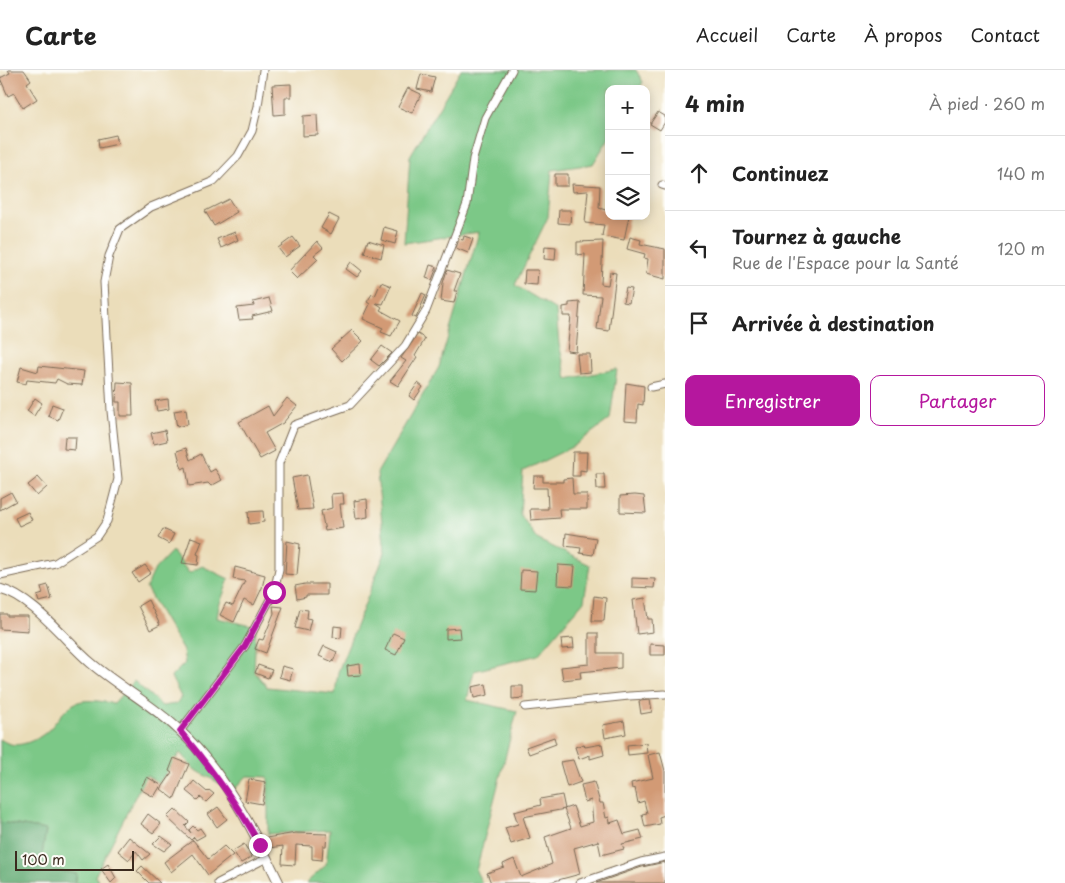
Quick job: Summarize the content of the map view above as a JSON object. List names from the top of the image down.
{
  "scale_bar": "100 m",
  "page": {
    "header": "Carte",
    "nav": [
      "Accueil",
      "Carte",
      "À propos",
      "Contact"
    ],
    "heading": ["4 min", "À pied · 260 m"],
    "map_buttons": ["+", "−"],
    "list": [
      ["Continuez", "140 m"],
      ["Tournez à gauche", "Rue de l'Espace pour la Santé", "120 m"],
      "Arrivée à destination"
    ],
    "buttons": ["Enregistrer", "Partager"],
    "scale": "100 m"
  }
}
